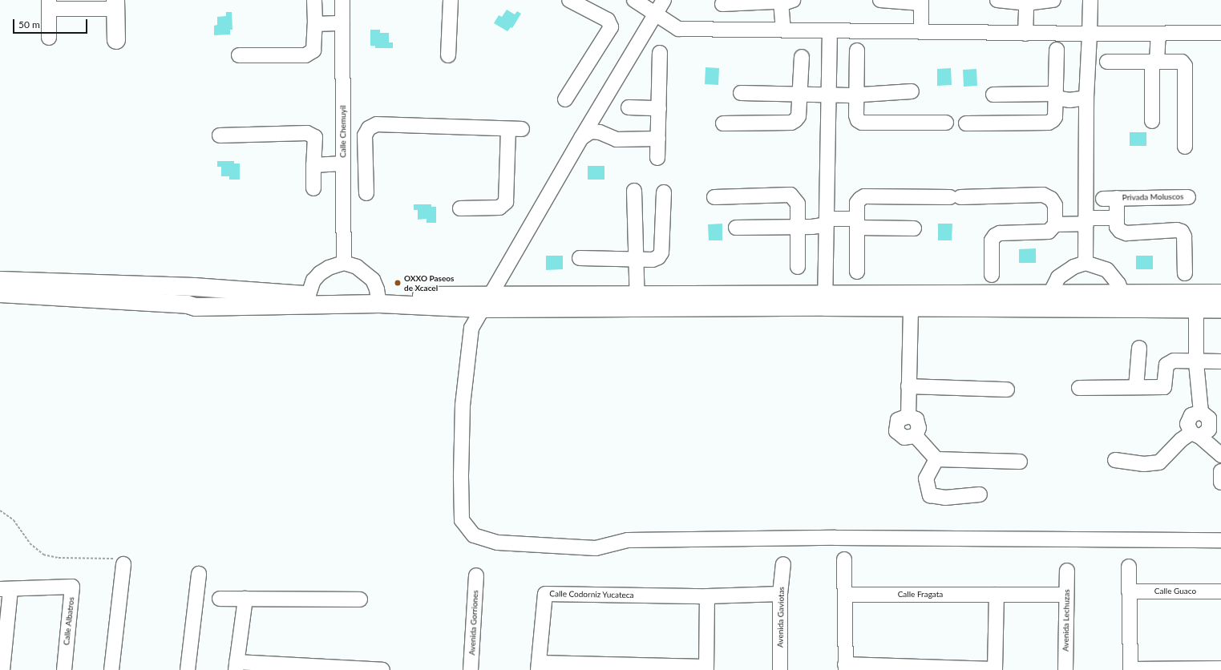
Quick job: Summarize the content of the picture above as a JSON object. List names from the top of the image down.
{
  "streets": {
    "street": [
      "Calle Chemuyil",
      "Privada Moluscos",
      "Calle Guaco",
      "Calle Codorniz Yucateca",
      "Calle Fragata",
      "Avenida Gaviotas",
      "Avenida Lechuzas",
      "Calle Albatros",
      "Avenida Gorriones"
    ]
  },
  "crossings": [
    ["Calle Codorniz Yucateca", "Avenida Gaviotas"],
    ["Calle Fragata", "Avenida Lechuzas"]
  ],
  "places": ["OXXO Paseos de Xcacel"],
  "scale_bar": "50 m"
}
